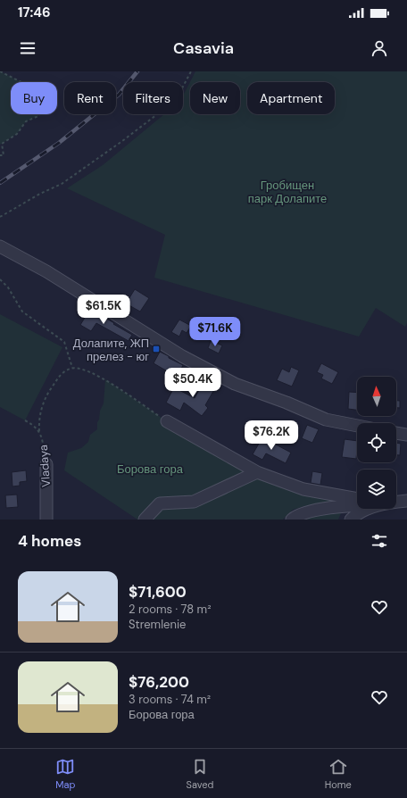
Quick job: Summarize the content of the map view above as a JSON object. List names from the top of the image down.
{
  "streets": {
    "street": ["Vladaya"]
  },
  "parks": ["Гробищен парк Долапите", "Борова гора"],
  "places": {
    "transit": ["Долапите, ЖП прелез - юг"]
  },
  "north": "top",
  "page": {
    "status": "17:46",
    "header": "Casavia",
    "chip": [
      "Buy",
      "Rent",
      "Filters",
      "New",
      "Apartment"
    ],
    "price": [
      "$61.5K",
      "$71.6K",
      "$50.4K",
      "$76.2K"
    ],
    "heading": "4 homes",
    "list": [
      {
        "name": "$71,600",
        "note": "2 rooms · 78 m² · Stremlenie"
      },
      {
        "name": "$76,200",
        "note": "3 rooms · 74 m² · Борова гора"
      }
    ],
    "tabs": ["Map", "Saved", "Home"]
  }
}
